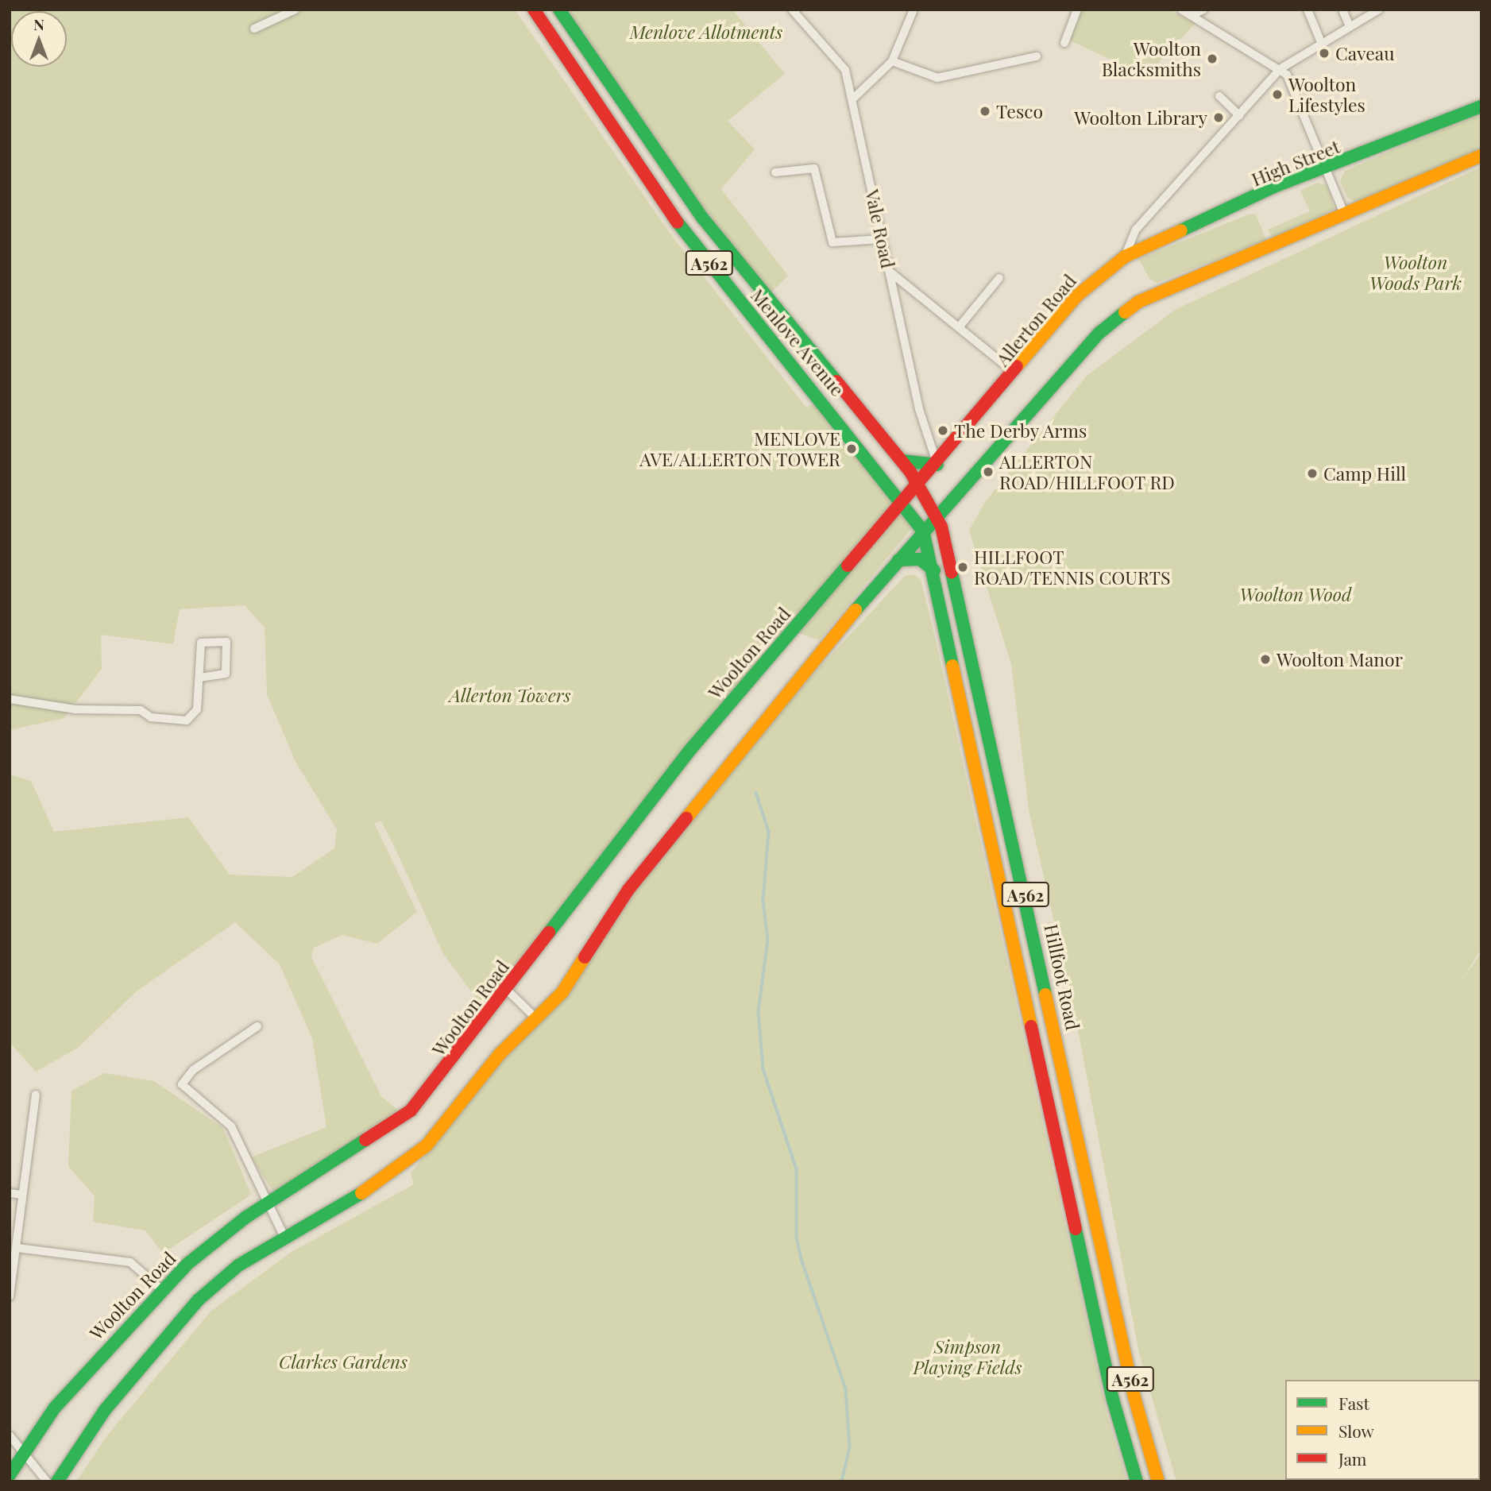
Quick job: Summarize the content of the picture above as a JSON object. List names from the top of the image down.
{
  "streets": {
    "main road": [
      "High Street",
      "A562",
      "Allerton Road",
      "Menlove Avenue",
      "Woolton Road",
      "Hillfoot Road"
    ],
    "street": ["Vale Road"]
  },
  "crossings": [
    ["High Street", "Allerton Road"],
    ["Vale Road", "Allerton Road"],
    ["A562", "Menlove Avenue"],
    ["Allerton Road", "Menlove Avenue"],
    ["Allerton Road", "Woolton Road"],
    ["Allerton Road", "Hillfoot Road"],
    ["Menlove Avenue", "Woolton Road"],
    ["Menlove Avenue", "Hillfoot Road"],
    ["Woolton Road", "Hillfoot Road"]
  ],
  "parks": [
    "Menlove Allotments",
    "Woolton Woods Park",
    "Woolton Wood",
    "Allerton Towers",
    "Simpson Playing Fields",
    "Clarkes Gardens"
  ],
  "places": [
    "Caveau",
    "Woolton Blacksmiths",
    "Woolton Lifestyles",
    "Tesco",
    "Woolton Library",
    "The Derby Arms",
    "MENLOVE AVE/ALLERTON TOWER",
    "ALLERTON ROAD/HILLFOOT RD",
    "Camp Hill",
    "HILLFOOT ROAD/TENNIS COURTS",
    "Woolton Manor"
  ],
  "legend": ["Fast", "Slow", "Jam"],
  "north": "top"
}
